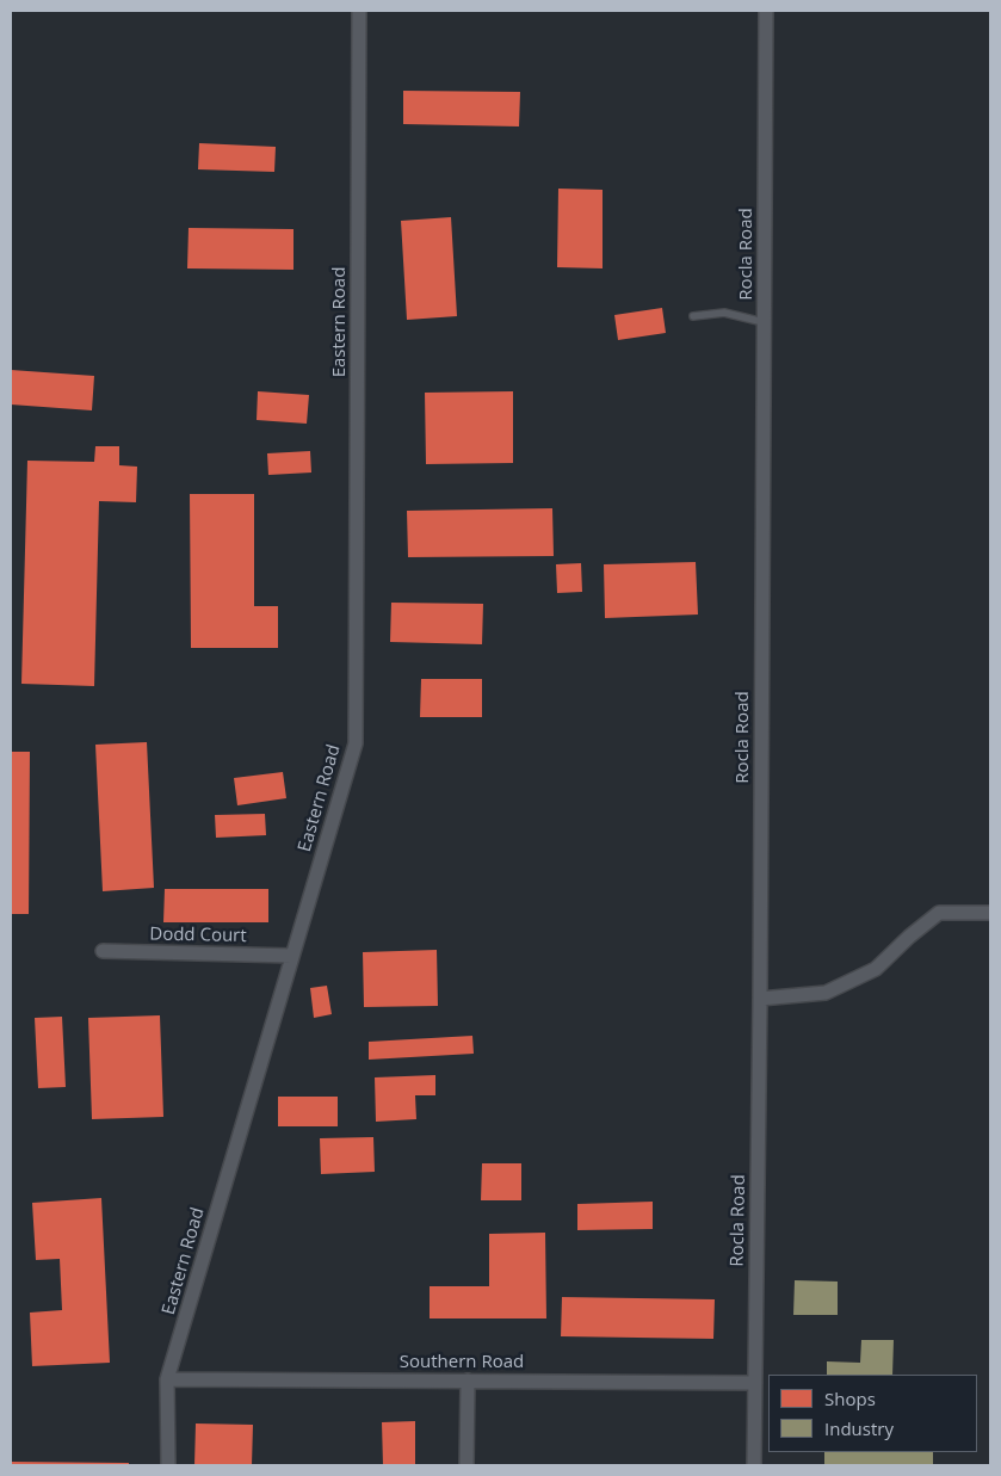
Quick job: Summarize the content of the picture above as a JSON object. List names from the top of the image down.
{
  "streets": {
    "street": [
      "Rocla Road",
      "Eastern Road",
      "Dodd Court",
      "Southern Road"
    ]
  },
  "crossings": [
    ["Rocla Road", "Southern Road"],
    ["Eastern Road", "Dodd Court"],
    ["Eastern Road", "Southern Road"]
  ],
  "legend": ["Shops", "Industry"]
}
